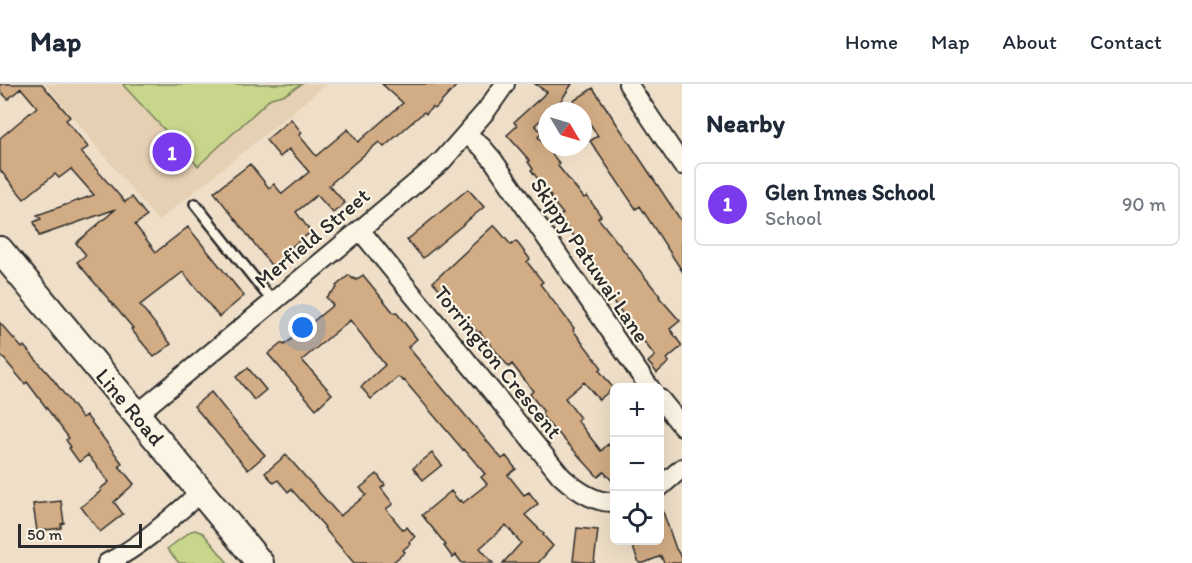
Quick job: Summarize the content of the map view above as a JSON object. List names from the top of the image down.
{
  "streets": {
    "main road": ["Line Road"],
    "street": ["Merfield Street", "Skippy Patuwai Lane", "Torrington Crescent"]
  },
  "crossings": [
    ["Merfield Street", "Skippy Patuwai Lane"],
    ["Merfield Street", "Torrington Crescent"],
    ["Merfield Street", "Line Road"]
  ],
  "scale_bar": "50 m",
  "north": "bottom right",
  "page": {
    "header": "Map",
    "nav": [
      "Home",
      "Map",
      "About",
      "Contact"
    ],
    "heading": "Nearby",
    "pins": "1",
    "list": [
      {
        "mark": "1",
        "name": "Glen Innes School",
        "note": "School",
        "value": "90 m"
      }
    ],
    "map_buttons": ["+", "−"],
    "scale": "50 m"
  }
}
